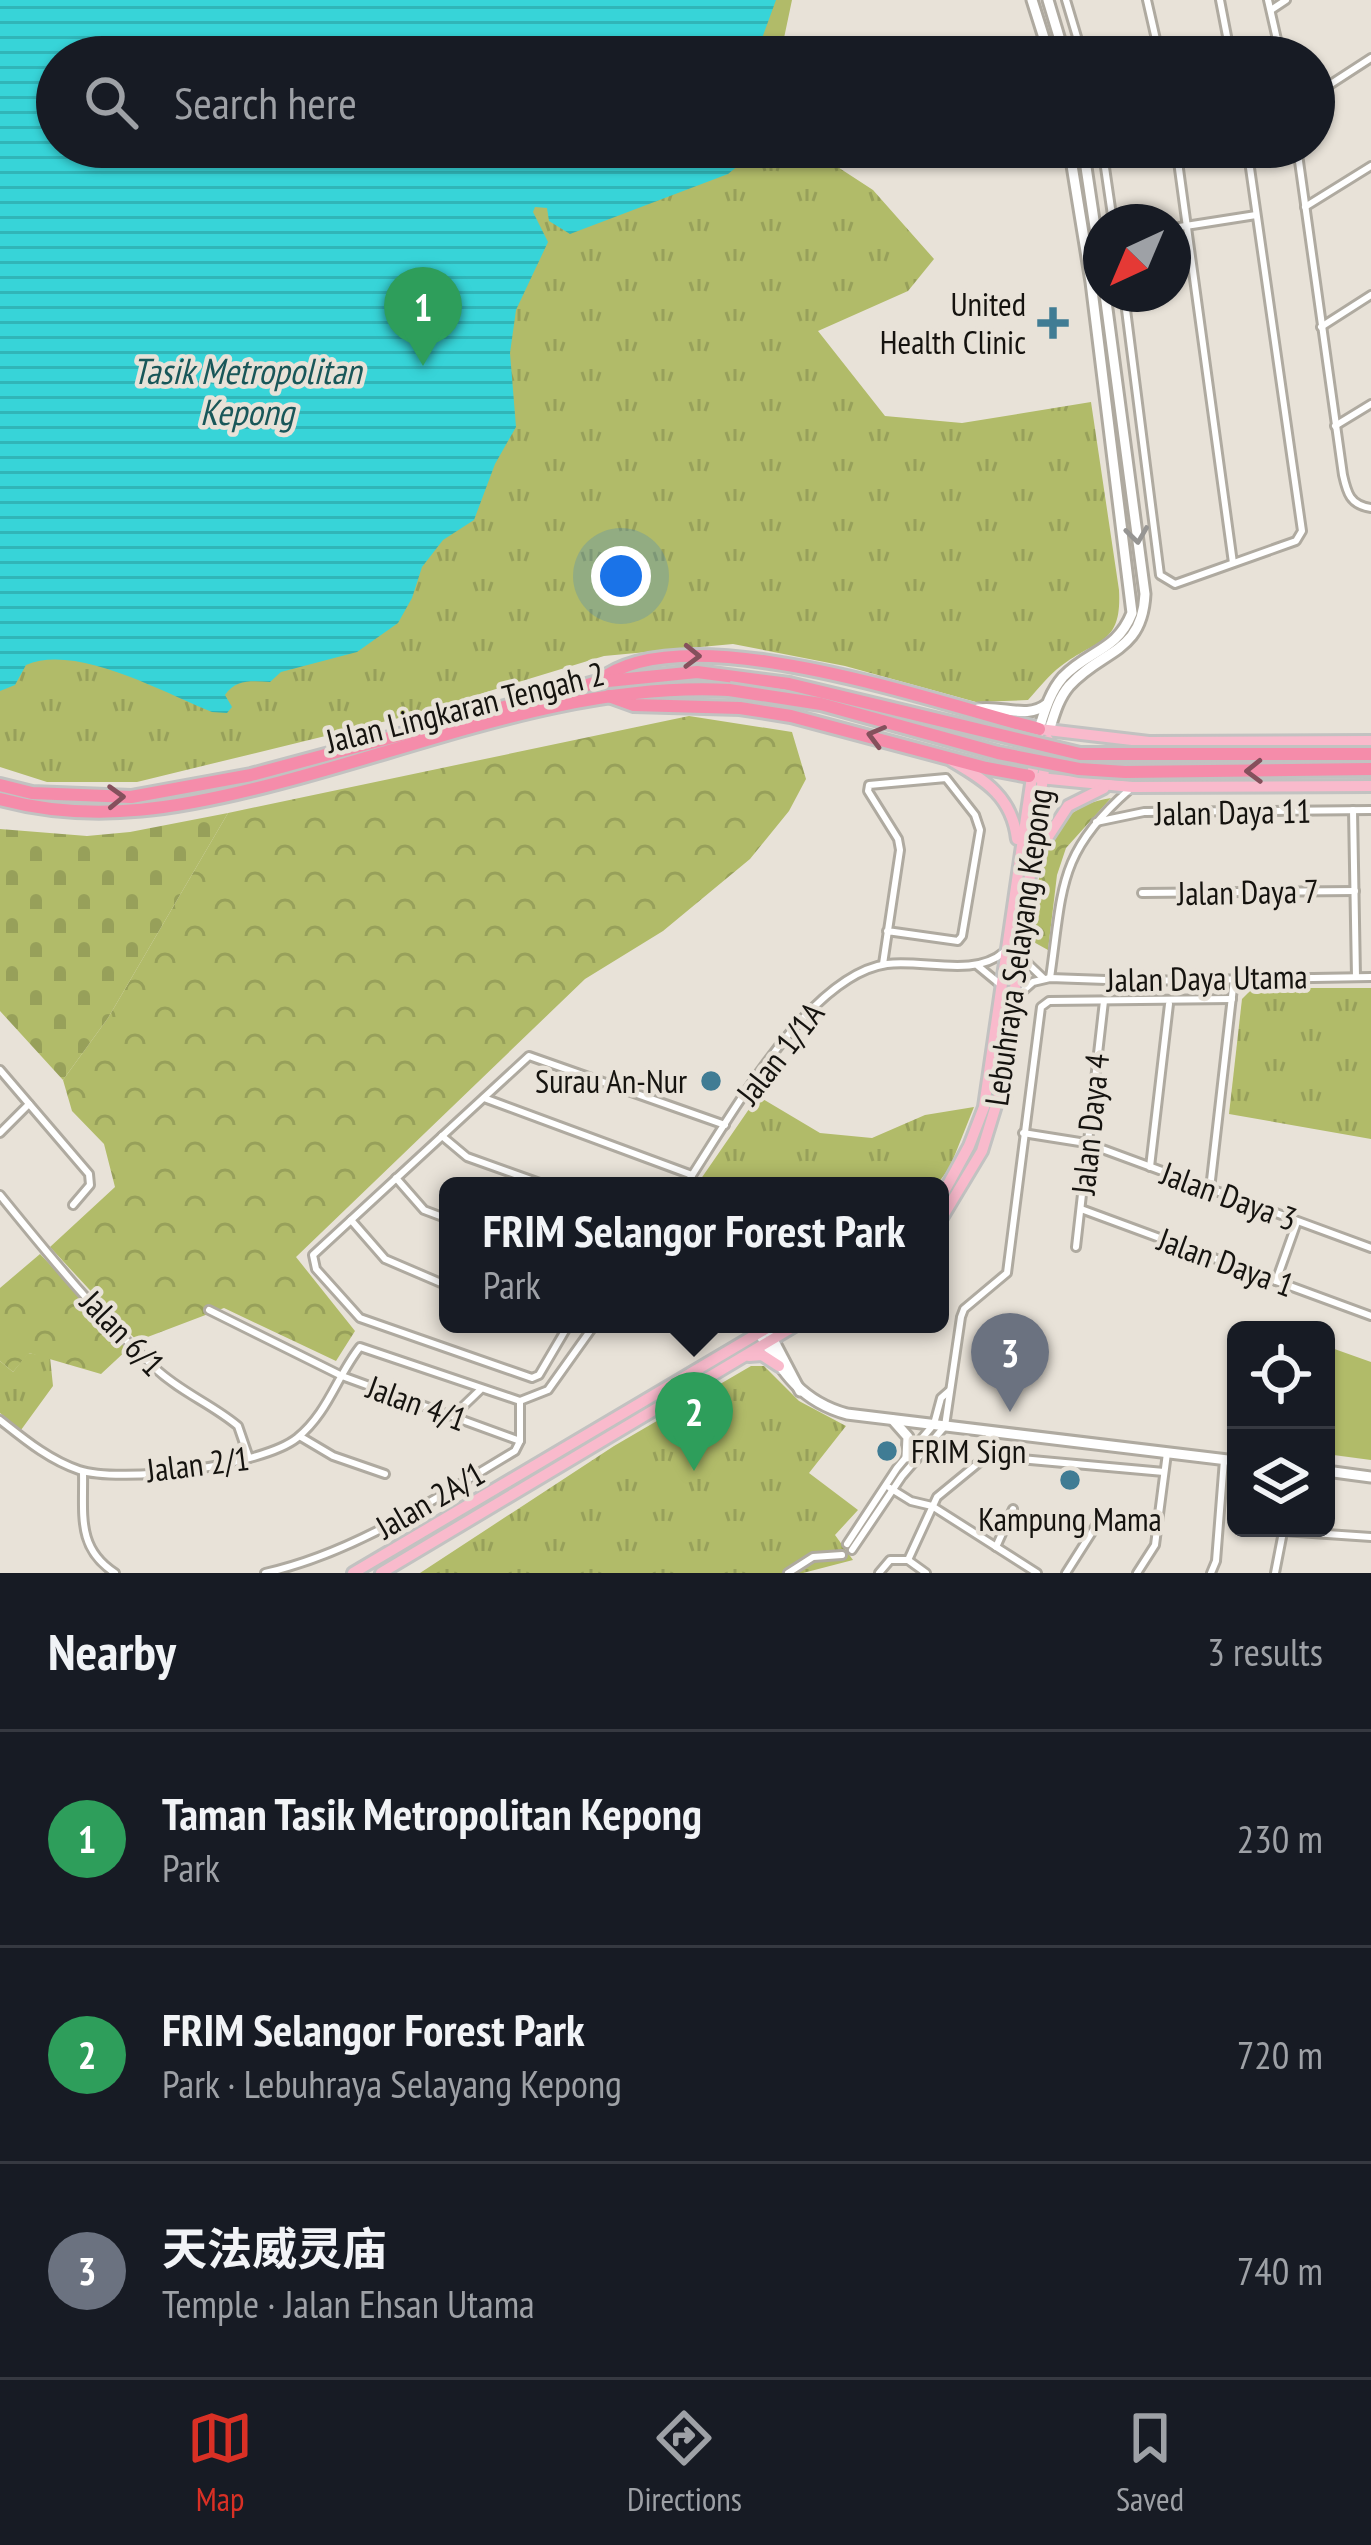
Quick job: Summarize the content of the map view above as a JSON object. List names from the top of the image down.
{
  "streets": {
    "highway": ["Jalan Lingkaran Tengah 2"],
    "main road": ["Lebuhraya Selayang Kepong"],
    "street": [
      "Jalan Daya 11",
      "Jalan Daya 7",
      "Jalan Daya Utama",
      "Jalan 1/1A",
      "Jalan Daya 4",
      "Jalan Daya 3",
      "Jalan Daya 1",
      "Jalan 6/1",
      "Jalan 4/1",
      "Jalan 2/1",
      "Jalan 2A/1"
    ]
  },
  "crossings": [
    ["Jalan Daya 11", "Jalan Daya Utama"],
    ["Lebuhraya Selayang Kepong", "Jalan 1/1A"],
    ["Jalan Daya 4", "Jalan Daya 3"],
    ["Jalan Daya 4", "Jalan Daya 1"],
    ["Jalan 6/1", "Jalan 2/1"],
    ["Jalan 4/1", "Jalan 2/1"],
    ["Jalan 4/1", "Jalan 2A/1"]
  ],
  "water": ["Tasik Metropolitan Kepong"],
  "places": {
    "health": ["United Health Clinic"],
    "other": ["Surau An-Nur", "FRIM Sign", "Kampung Mama"]
  },
  "north": "bottom left",
  "page": {
    "search": "Search here",
    "pins": ["1", "3", "2"],
    "popup": ["FRIM Selangor Forest Park", "Park"],
    "heading": ["Nearby", "3 results"],
    "list": [
      {
        "mark": "1",
        "name": "Taman Tasik Metropolitan Kepong",
        "note": "Park",
        "value": "230 m"
      },
      {
        "mark": "2",
        "name": "FRIM Selangor Forest Park",
        "note": "Park · Lebuhraya Selayang Kepong",
        "value": "720 m"
      },
      {
        "mark": "3",
        "name": "天法威灵庙",
        "note": "Temple · Jalan Ehsan Utama",
        "value": "740 m"
      }
    ],
    "nav": ["Map", "Directions", "Saved"]
  }
}
